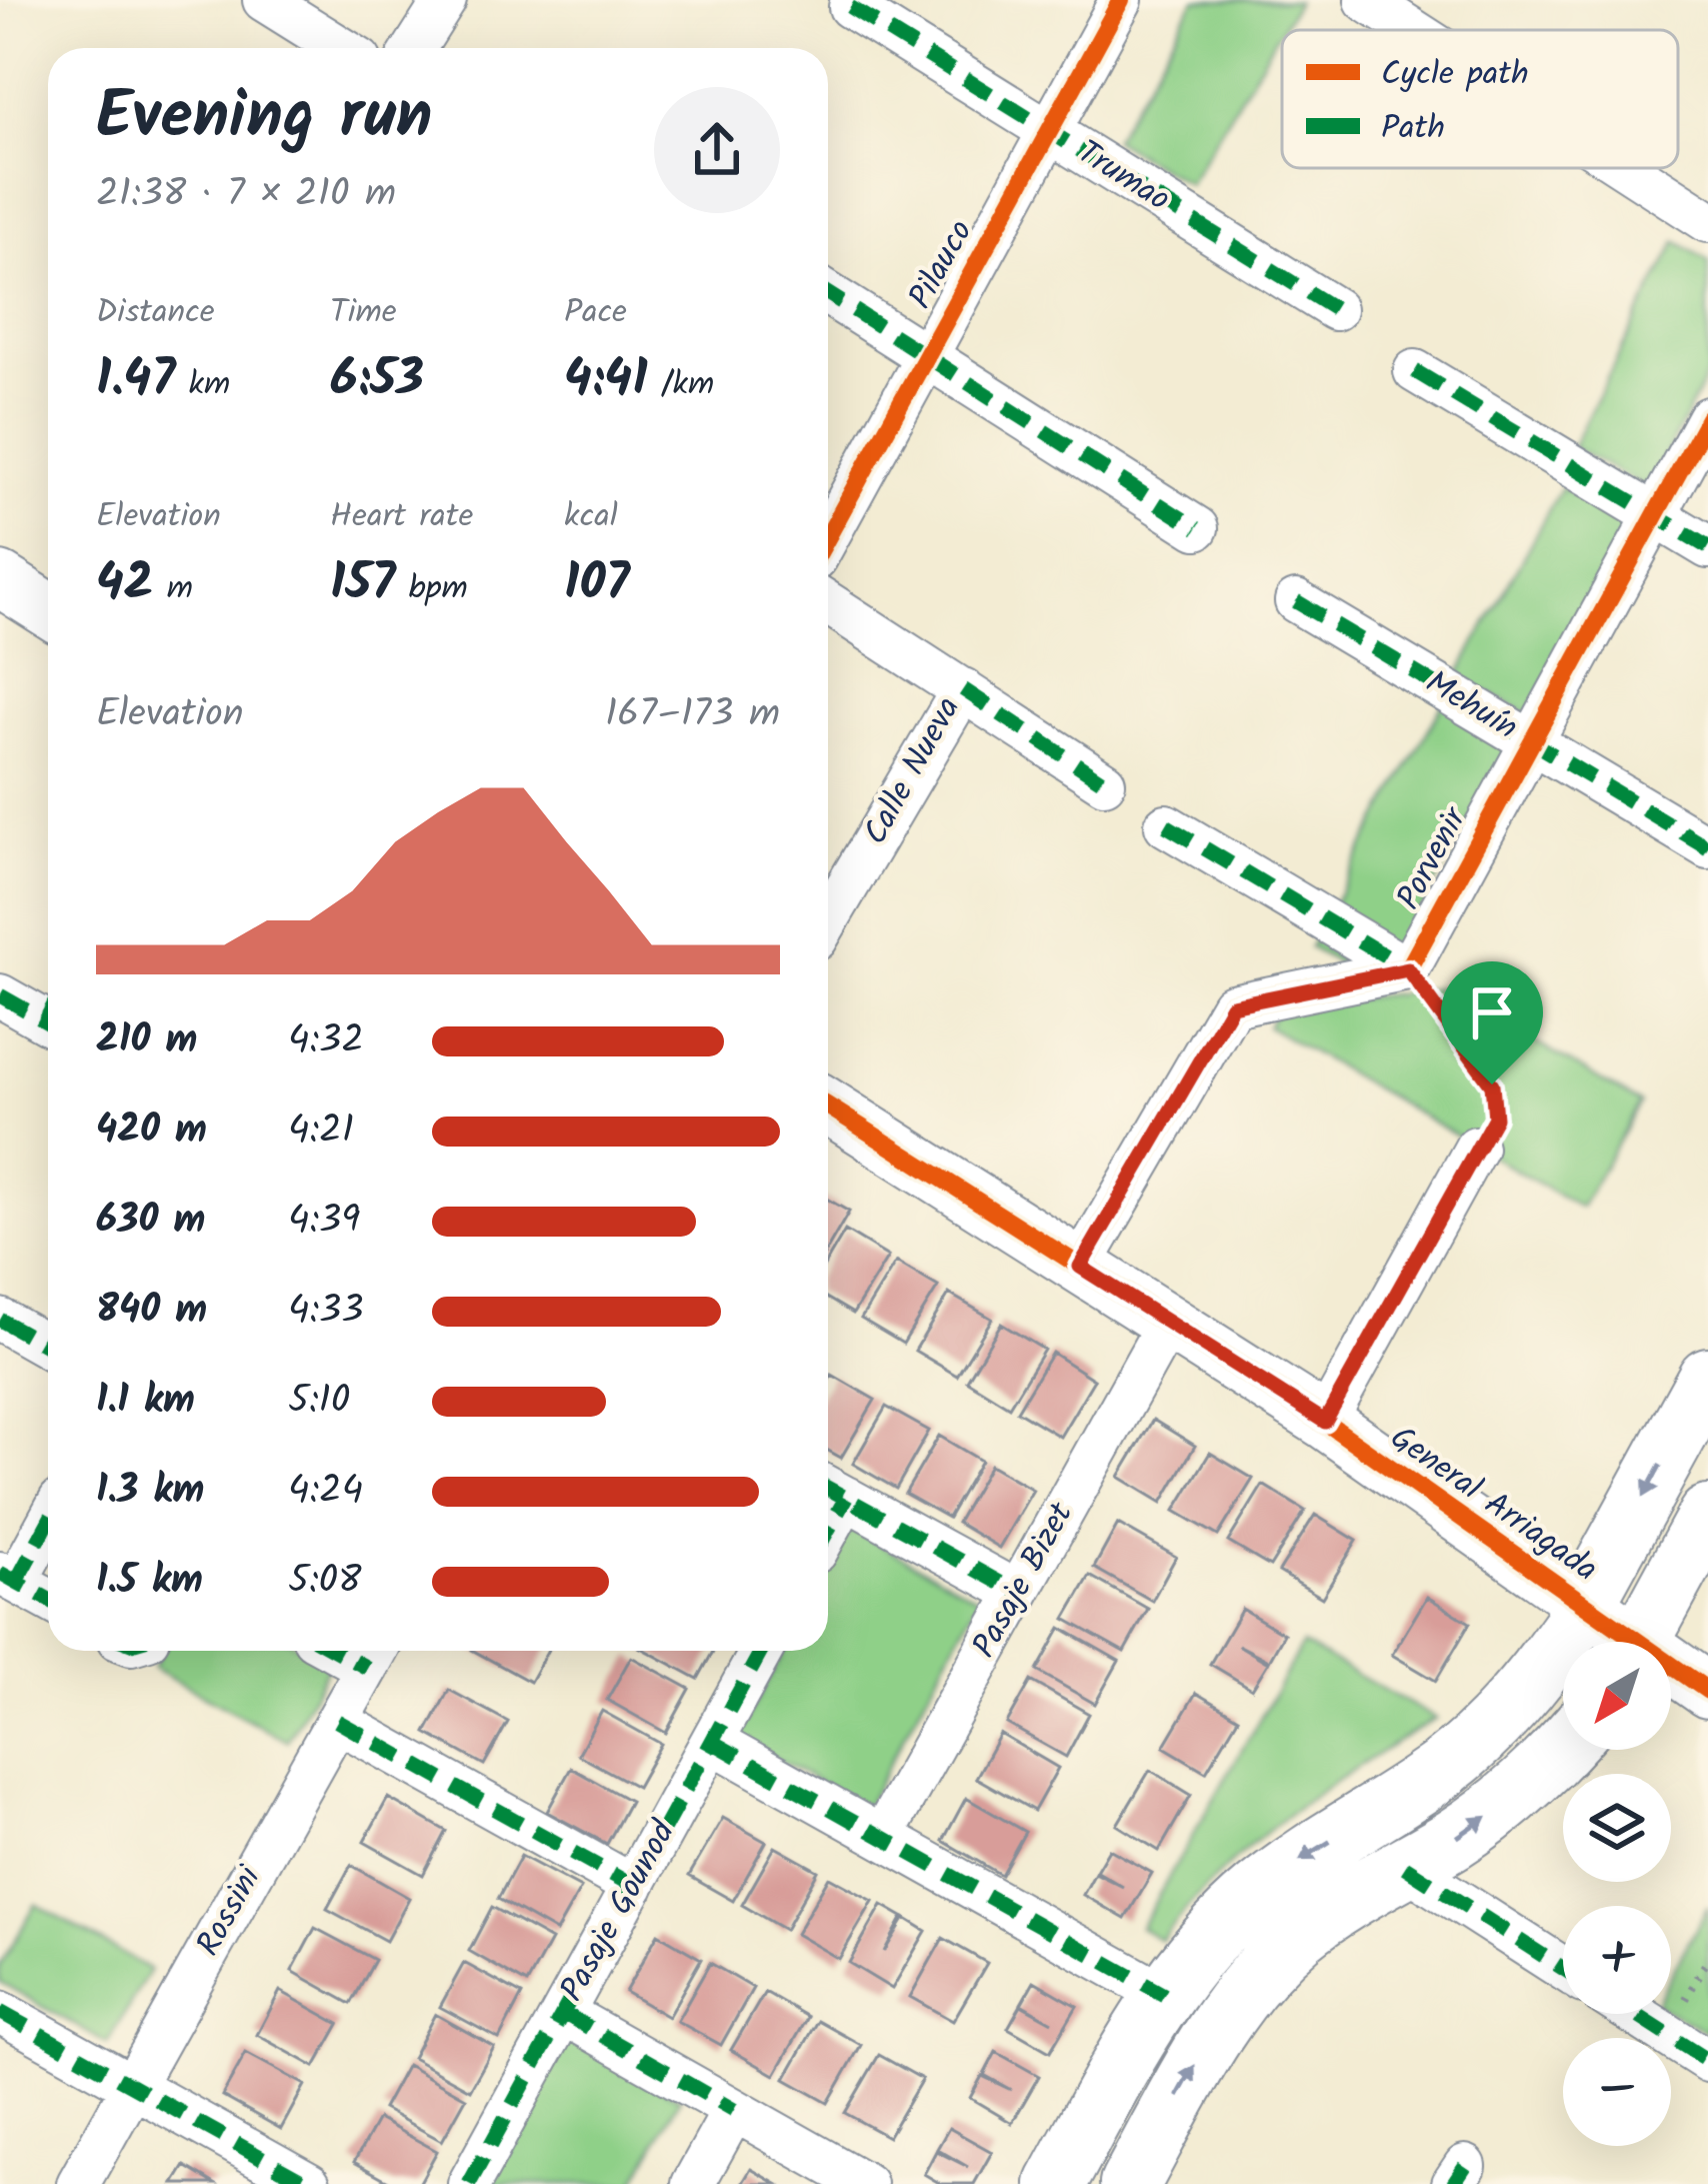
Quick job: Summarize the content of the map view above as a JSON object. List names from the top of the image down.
{
  "streets": {
    "street": [
      "Trumao",
      "Pilauco",
      "Mehuín",
      "Calle Nueva",
      "Porvenir",
      "General Arriagada",
      "Pasaje Bizet",
      "Rossini",
      "Pasaje Gounod"
    ]
  },
  "crossings": [
    ["Trumao", "Pilauco"],
    ["Mehuín", "Porvenir"],
    ["General Arriagada", "Pasaje Bizet"]
  ],
  "legend": ["Cycle path", "Path"],
  "north": "bottom left",
  "page": {
    "heading": ["Evening run", "21:38 · 7 × 210 m"],
    "stats": [
      ["Distance", "1.47 km"],
      ["Time", "6:53"],
      ["Pace", "4:41 /km"],
      ["Elevation", "42 m"],
      ["Heart rate", "157 bpm"],
      ["kcal", "107"]
    ],
    "chart": ["Elevation", "167–173 m"],
    "list": [
      {
        "name": "210 m",
        "note": "4:32"
      },
      {
        "name": "420 m",
        "note": "4:21"
      },
      {
        "name": "630 m",
        "note": "4:39"
      },
      {
        "name": "840 m",
        "note": "4:33"
      },
      {
        "name": "1.1 km",
        "note": "5:10"
      },
      {
        "name": "1.3 km",
        "note": "4:24"
      },
      {
        "name": "1.5 km",
        "note": "5:08"
      }
    ],
    "map_buttons": ["+", "−"]
  }
}
